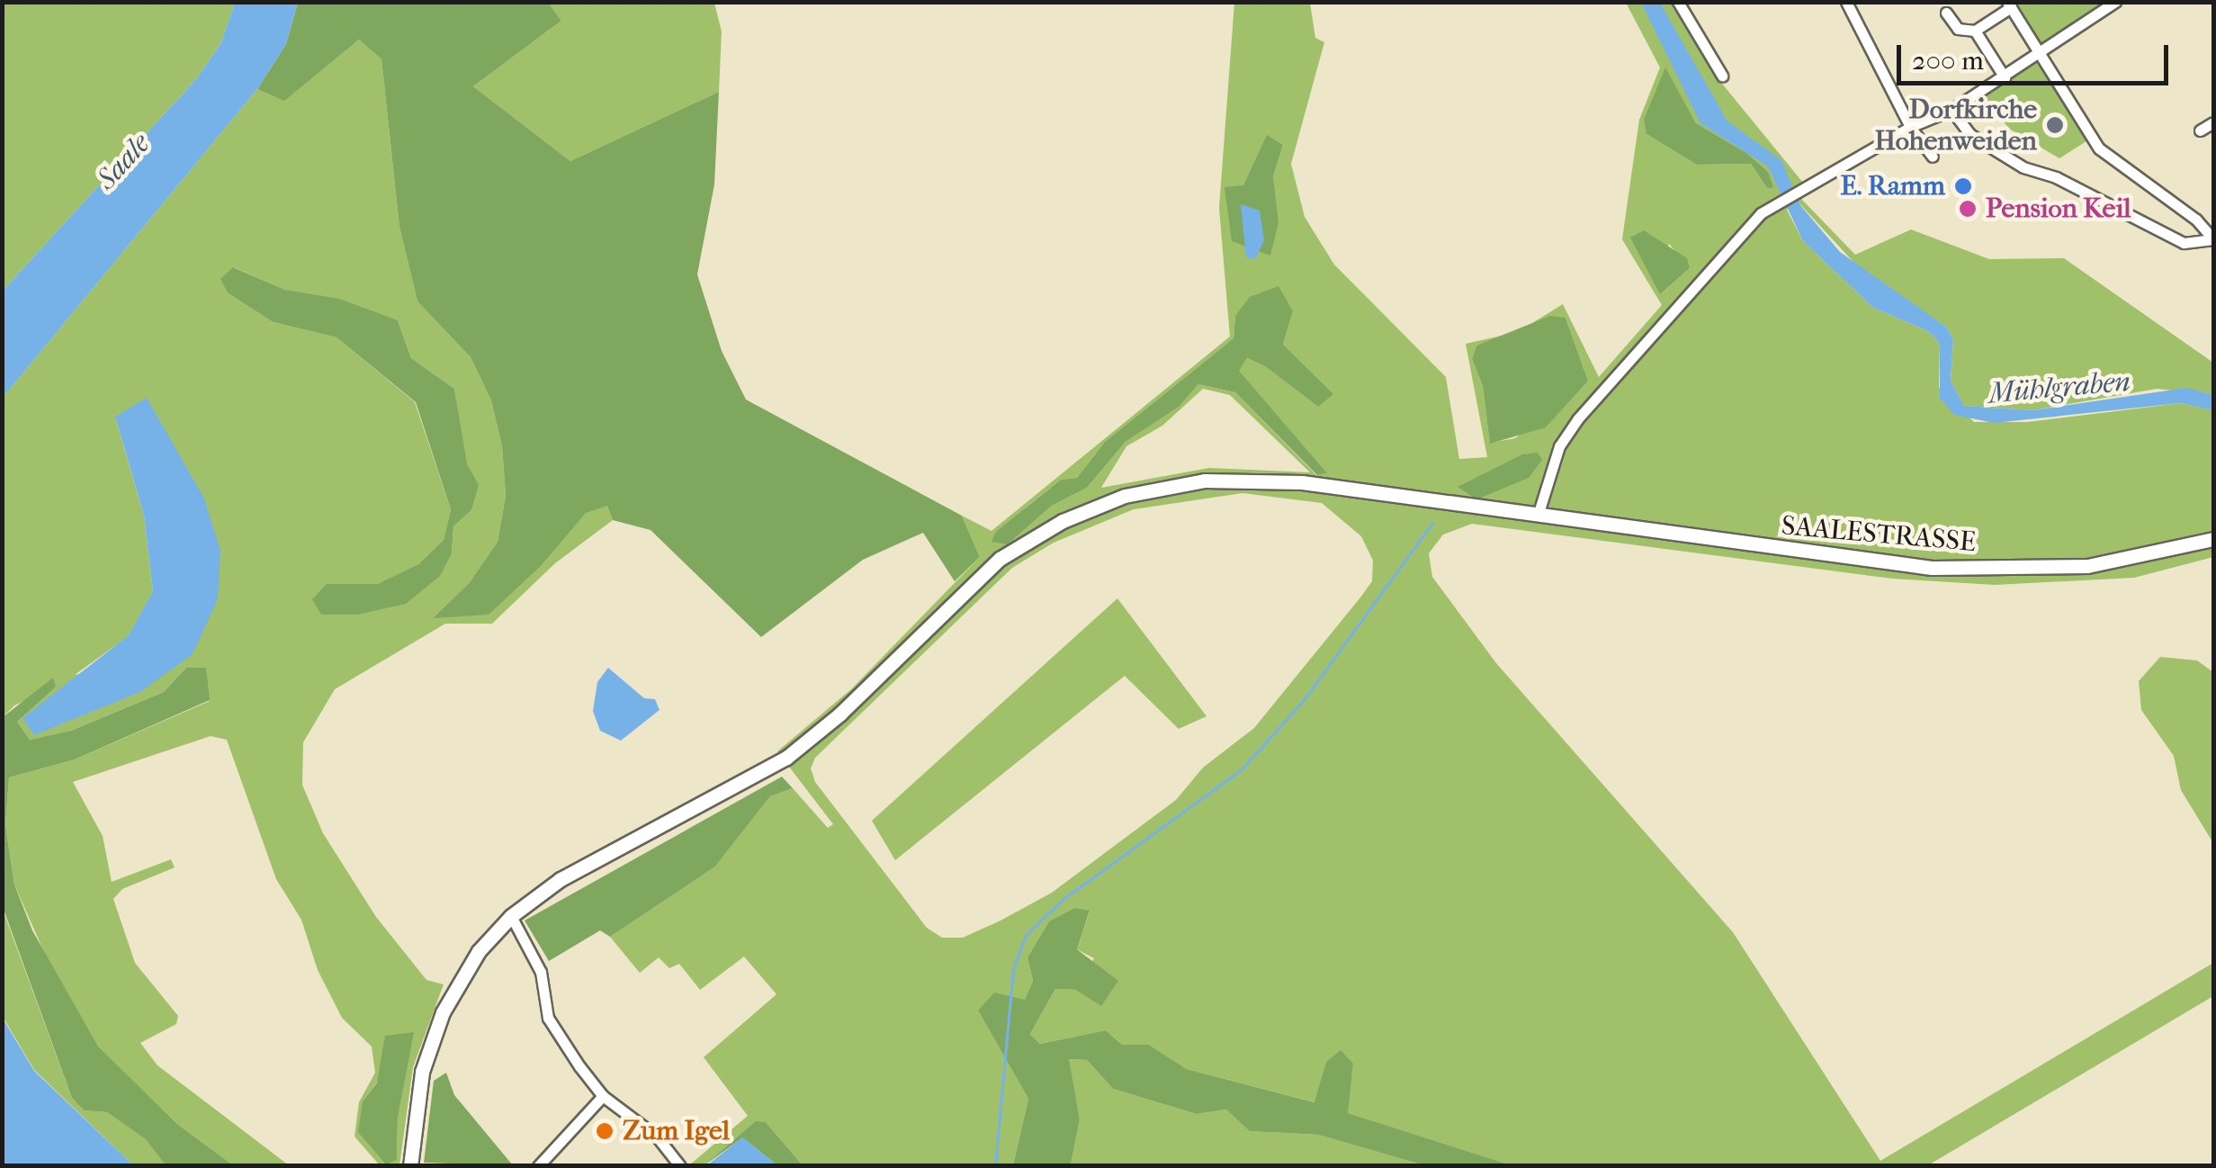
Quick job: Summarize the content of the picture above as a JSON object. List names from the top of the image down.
{
  "streets": {
    "street": ["SAALESTRASSE"]
  },
  "water": ["Saale", "Mühlgraben"],
  "places": [
    "Dorfkirche Hohenweiden",
    "E. Ramm",
    "Pension Keil",
    "Zum Igel"
  ],
  "scale_bar": "200 m"
}
